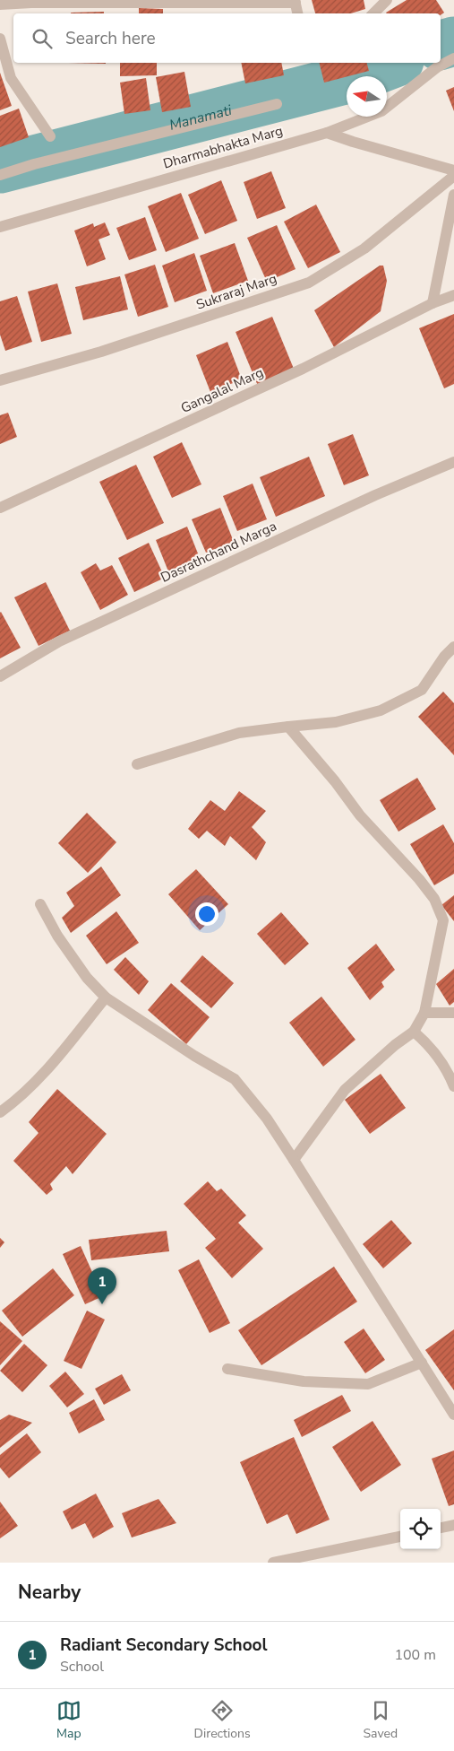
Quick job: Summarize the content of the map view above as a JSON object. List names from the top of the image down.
{
  "streets": {
    "street": [
      "Dharmabhakta Marg",
      "Sukraraj Marg",
      "Gangalal Marg",
      "Dasrathchand Marga"
    ]
  },
  "water": ["Manamati"],
  "north": "left",
  "page": {
    "search": "Search here",
    "pins": "1",
    "heading": "Nearby",
    "list": [
      {
        "mark": "1",
        "name": "Radiant Secondary School",
        "note": "School",
        "value": "100 m"
      }
    ],
    "nav": ["Map", "Directions", "Saved"]
  }
}
